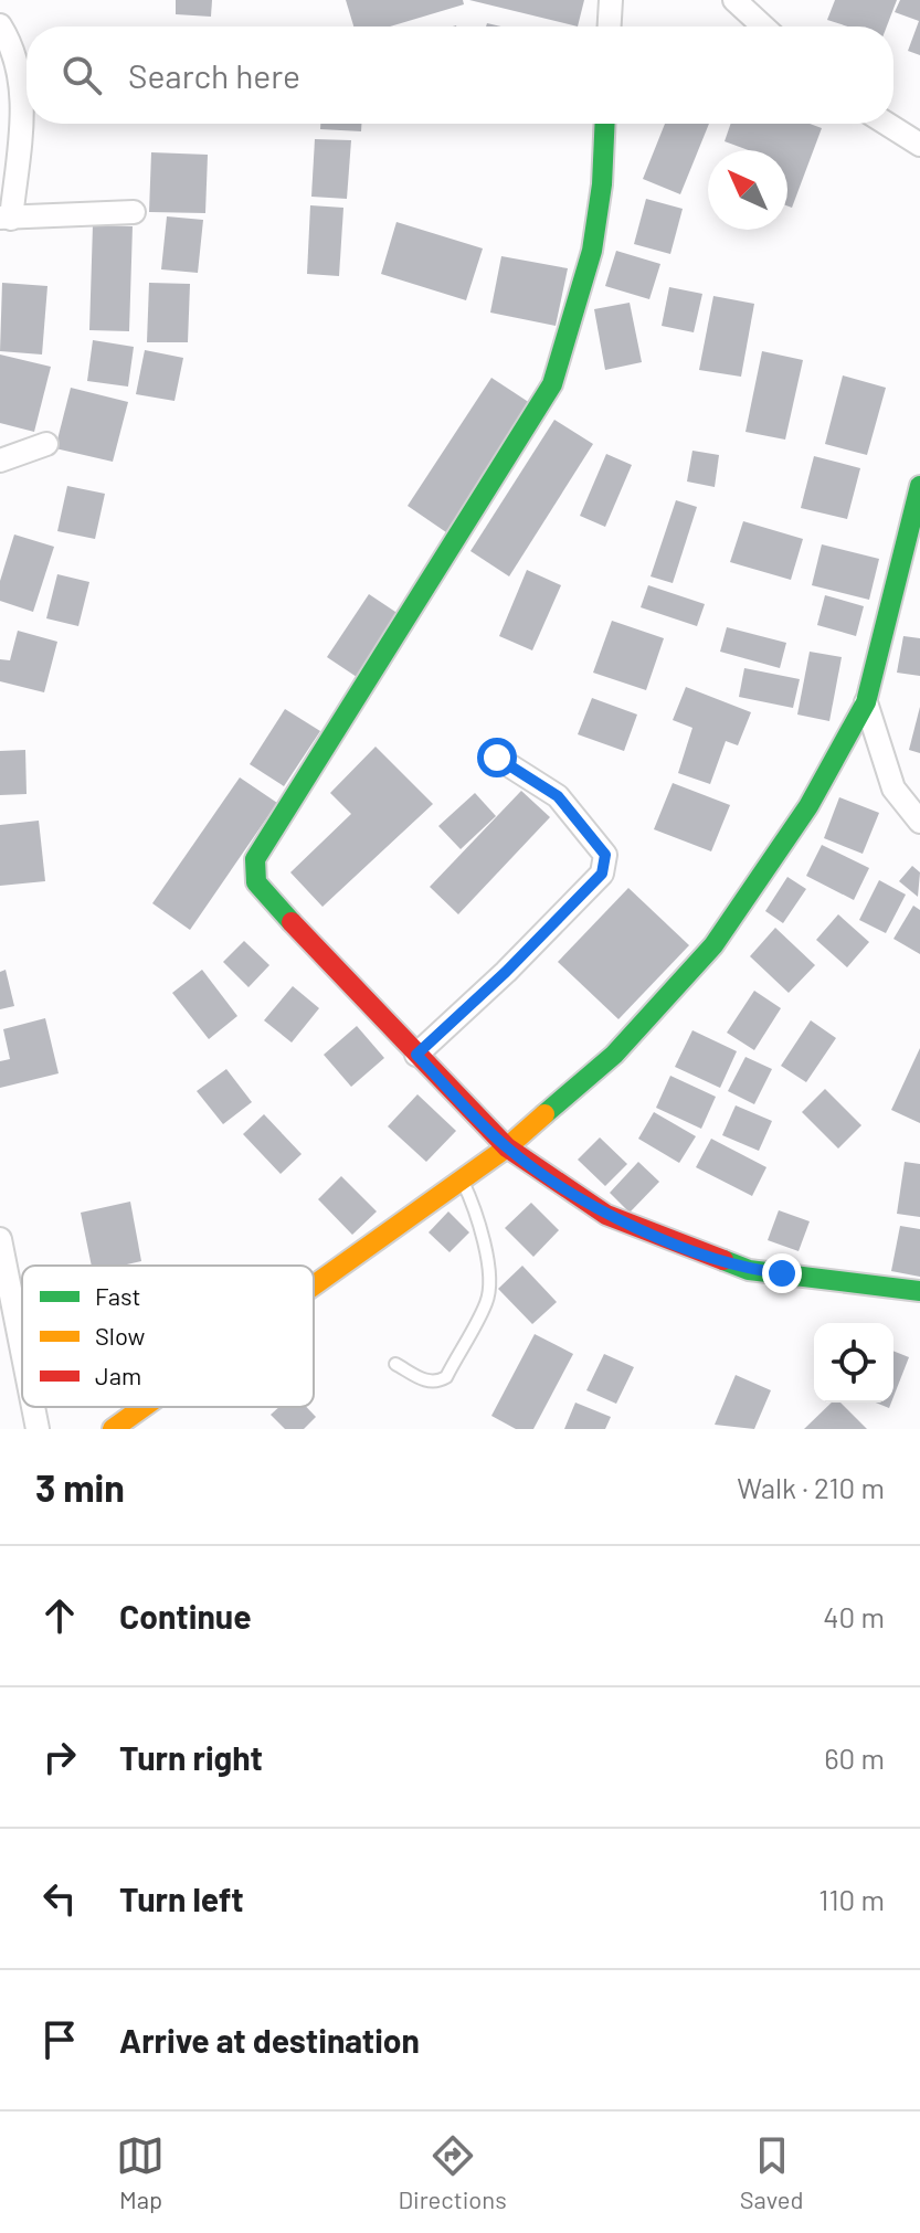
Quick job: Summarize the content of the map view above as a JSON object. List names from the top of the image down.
{
  "legend": ["Fast", "Slow", "Jam"],
  "north": "top left",
  "page": {
    "search": "Search here",
    "heading": ["3 min", "Walk · 210 m"],
    "list": [
      ["Continue", "40 m"],
      ["Turn right", "60 m"],
      ["Turn left", "110 m"],
      "Arrive at destination"
    ],
    "nav": ["Map", "Directions", "Saved"]
  }
}
